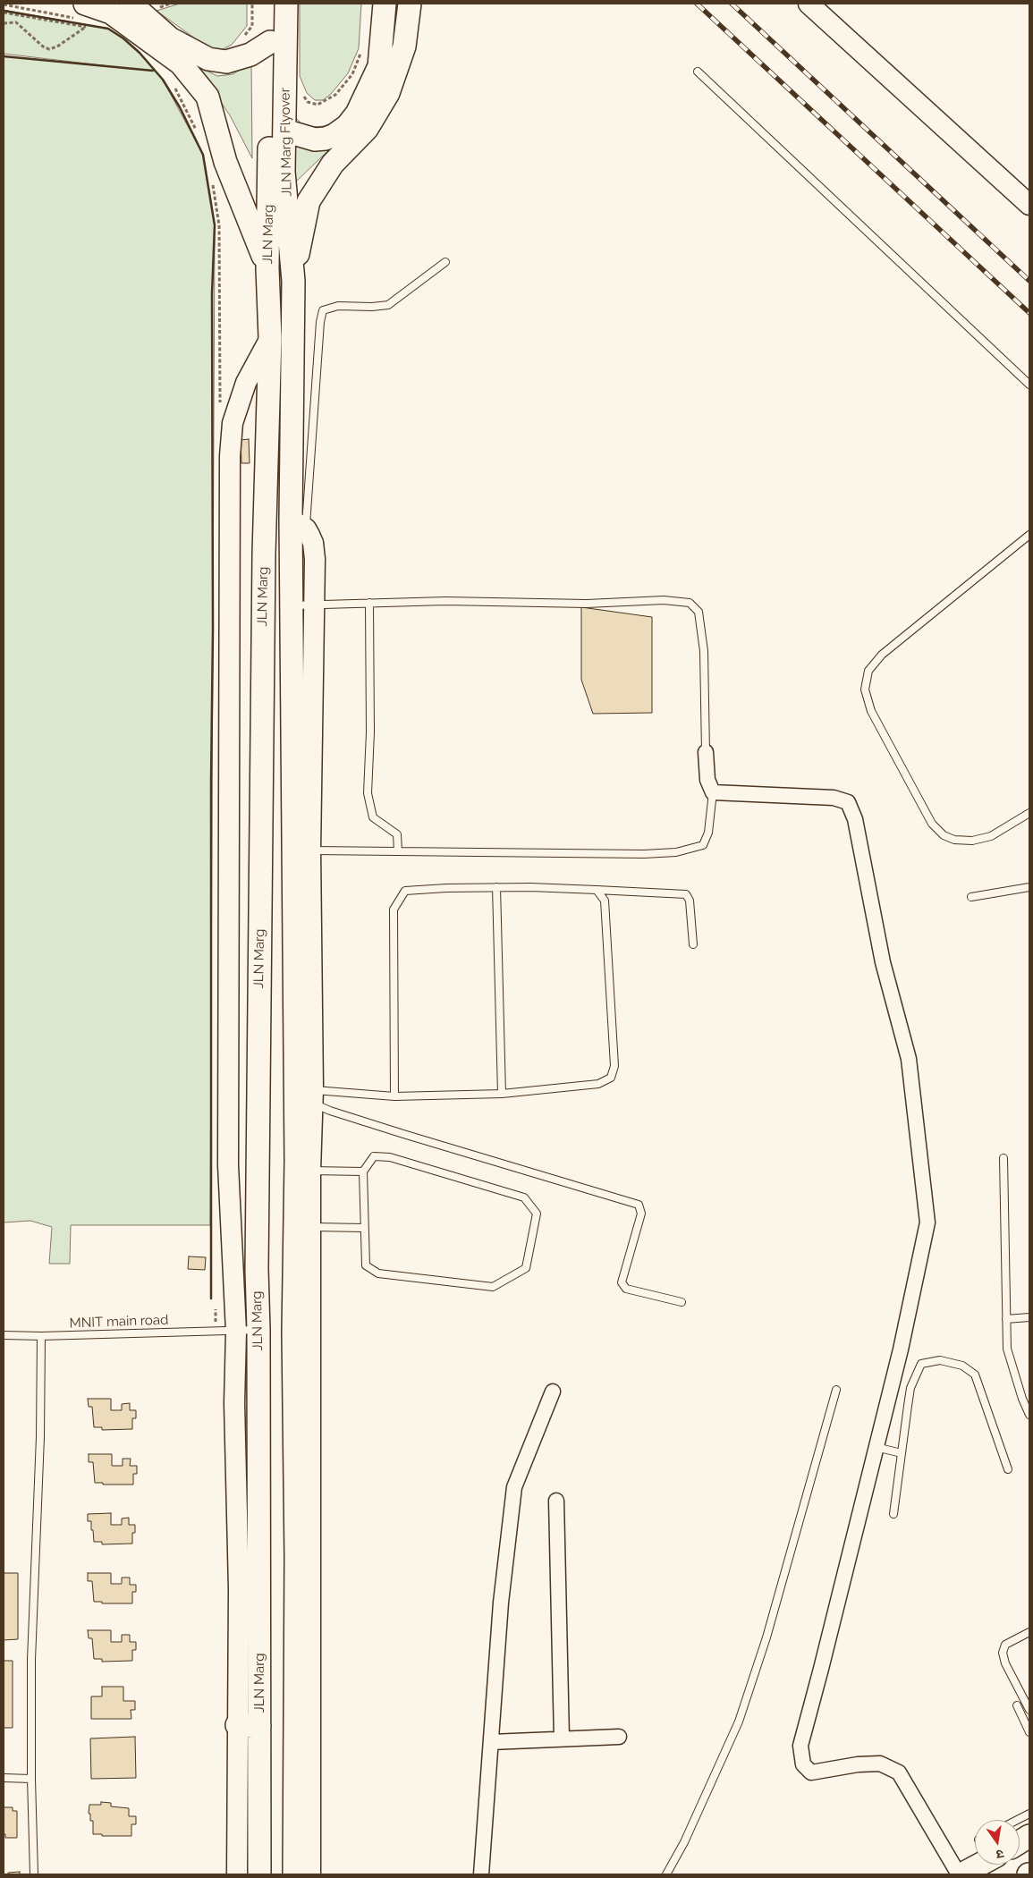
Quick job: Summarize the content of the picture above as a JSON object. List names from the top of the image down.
{
  "streets": {
    "main road": ["JLN Marg Flyover", "JLN Marg"],
    "lane": ["MNIT main road"]
  },
  "crossings": [
    ["JLN Marg Flyover", "JLN Marg"],
    ["JLN Marg", "MNIT main road"]
  ],
  "north": "bottom"
}
